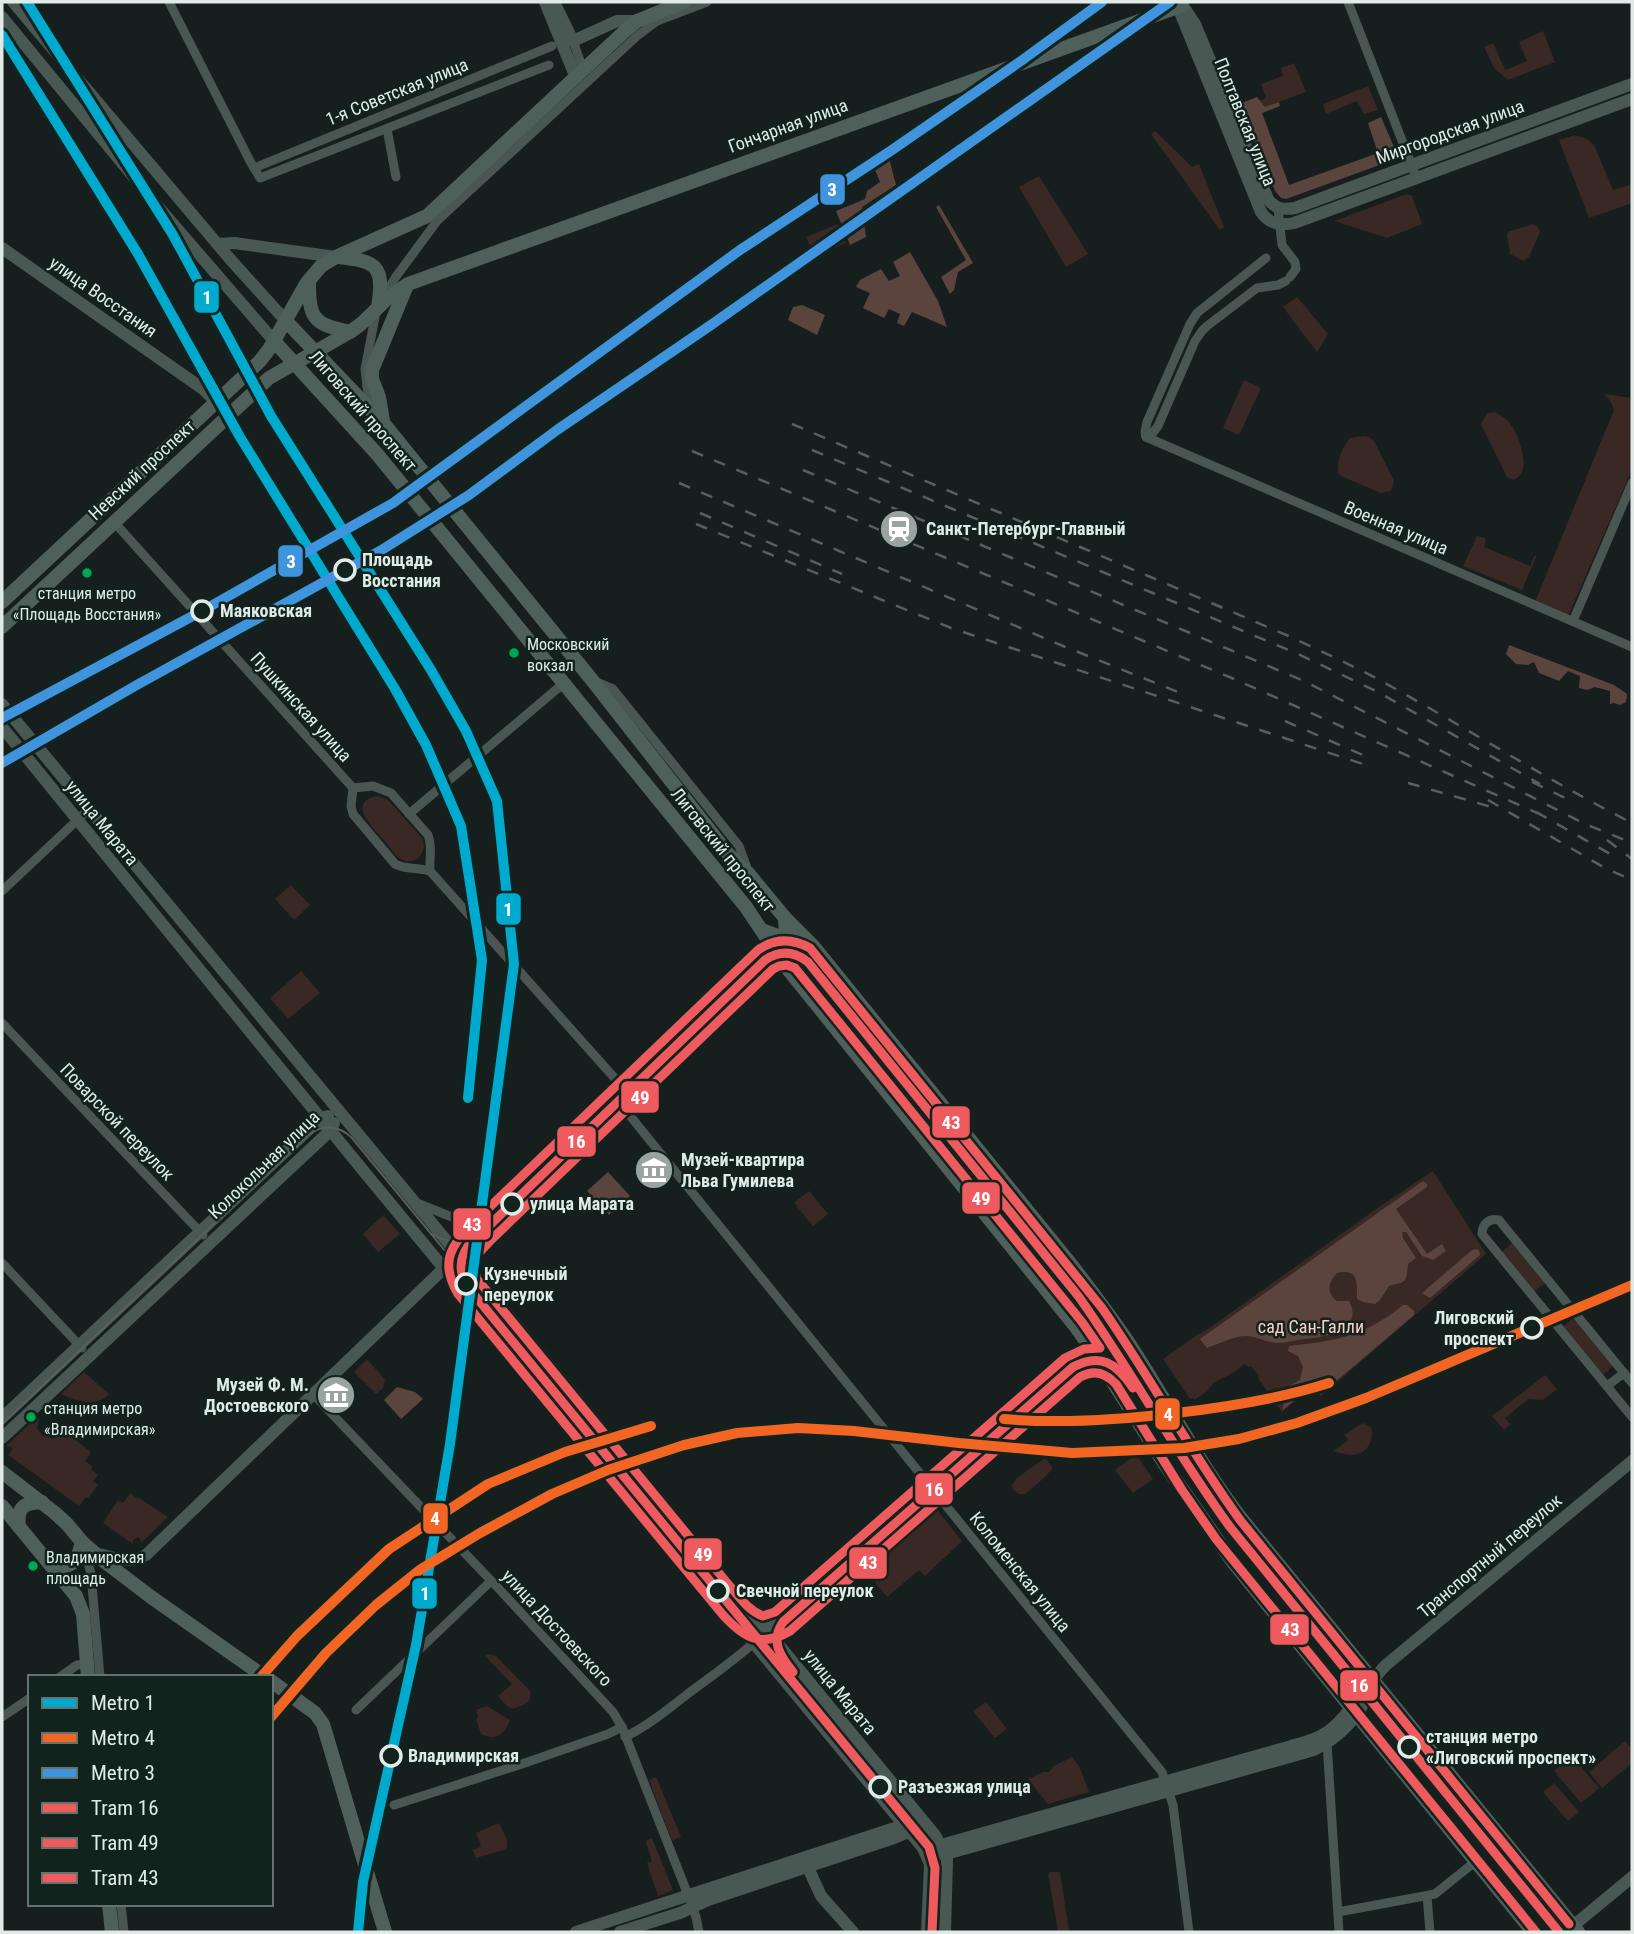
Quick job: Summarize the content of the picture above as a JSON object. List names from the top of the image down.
{
  "streets": {
    "main road": ["Гончарная улица", "Лиговский проспект", "Невский проспект"],
    "street": [
      "1-я Советская улица",
      "Полтавская улица",
      "Миргородская улица",
      "улица Восстания",
      "Военная улица",
      "Пушкинская улица",
      "улица Марата",
      "Поварской переулок",
      "Колокольная улица",
      "Транспортный переулок",
      "Коломенская улица",
      "улица Достоевского"
    ]
  },
  "crossings": [
    ["Полтавская улица", "Гончарная улица"],
    ["Полтавская улица", "Миргородская улица"],
    ["улица Восстания", "Невский проспект"],
    ["Лиговский проспект", "Невский проспект"],
    ["Лиговский проспект", "Транспортный переулок"],
    ["Невский проспект", "Пушкинская улица"],
    ["улица Марата", "Колокольная улица"],
    ["Поварской переулок", "Колокольная улица"]
  ],
  "parks": ["сад Сан-Галли"],
  "places": {
    "station": ["Санкт-Петербург-Главный"],
    "other": [
      "Площадь Восстания",
      "станция метро «Площадь Восстания»",
      "Маяковская",
      "Московский вокзал",
      "улица Марата",
      "Кузнечный переулок",
      "Лиговский проспект",
      "станция метро «Владимирская»",
      "Владимирская площадь",
      "Свечной переулок",
      "станция метро «Лиговский проспект»",
      "Владимирская",
      "Разъезжая улица"
    ],
    "museum": ["Музей-квартира Льва Гумилева", "Музей Ф. М. Достоевского"]
  },
  "lines": [
    "metro line 1",
    "metro line 3",
    "tram line 43",
    "tram line 16",
    "tram line 49",
    "metro line 4"
  ],
  "legend": [
    "Metro 1",
    "Metro 4",
    "Metro 3",
    "Tram 16",
    "Tram 49",
    "Tram 43"
  ]
}
